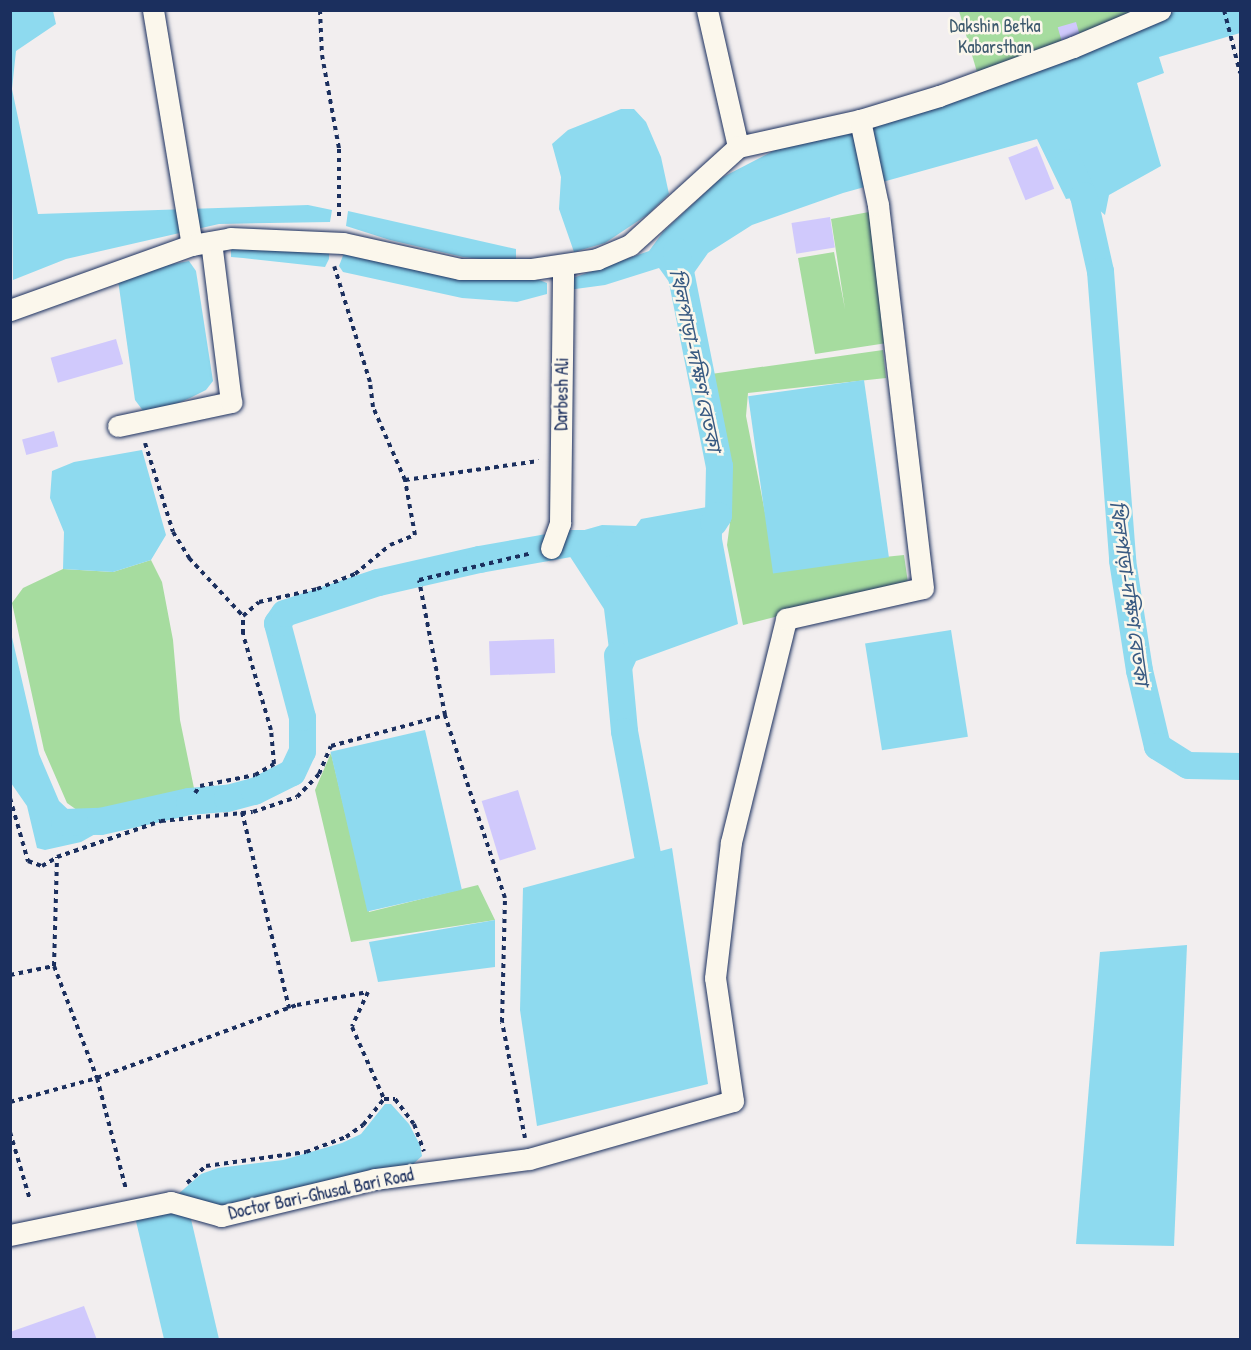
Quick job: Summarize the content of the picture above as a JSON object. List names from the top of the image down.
{
  "streets": {
    "street": ["Darbesh Ali", "Doctor Bari-Ghusal Bari Road"]
  },
  "water": ["খিলপাড়া-দক্ষিণ বেতকা"],
  "parks": ["Dakshin Betka Kabarsthan"]
}
